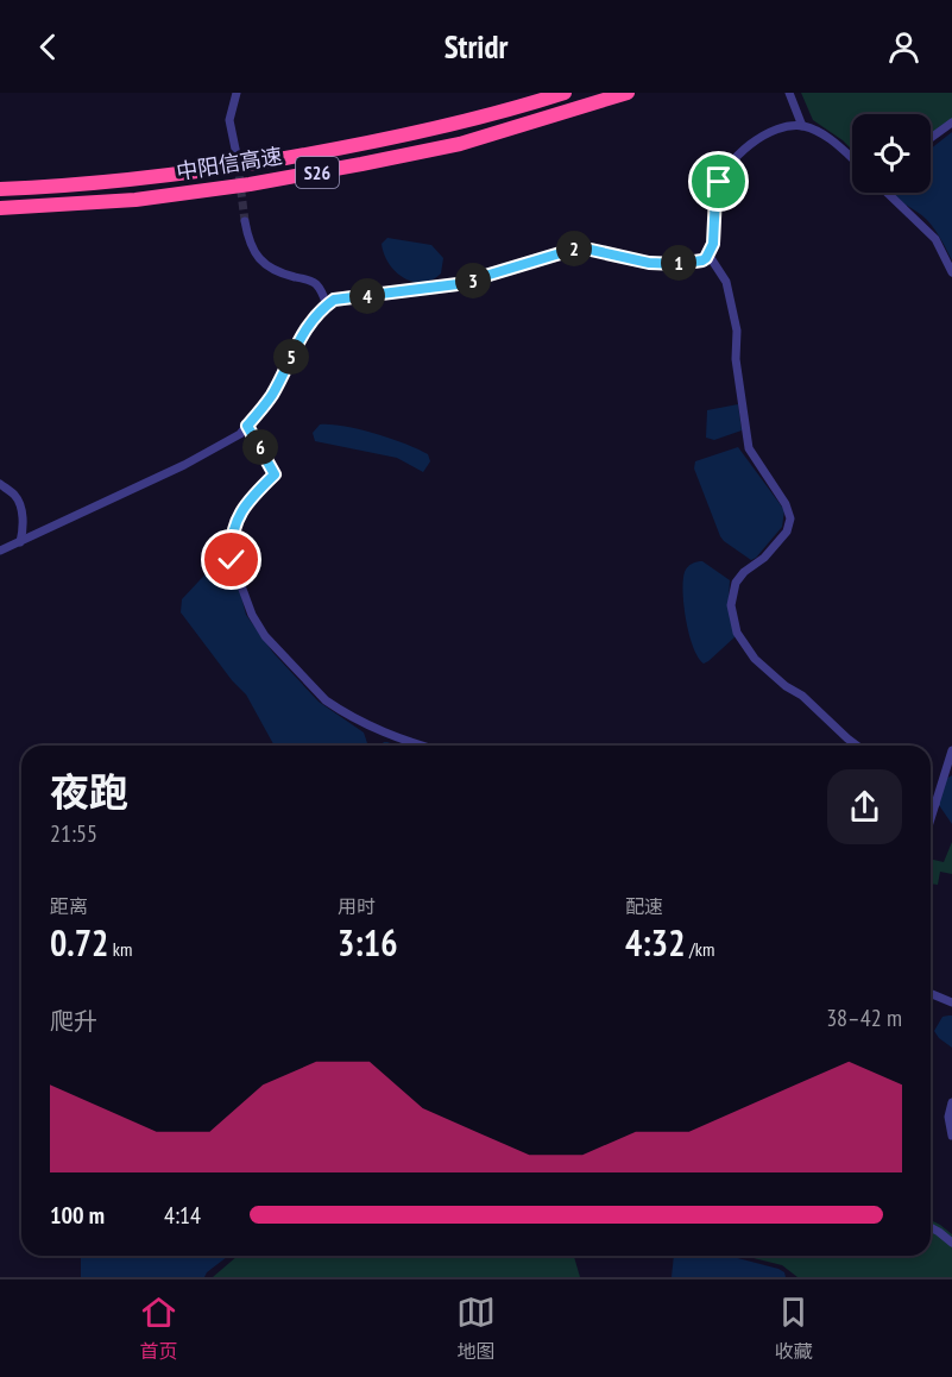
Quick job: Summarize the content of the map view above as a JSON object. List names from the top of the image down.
{
  "streets": {
    "highway": ["中阳信高速", "S26"]
  },
  "page": {
    "header": "Stridr",
    "pins": [
      "2",
      "1",
      "3",
      "4",
      "5",
      "6"
    ],
    "heading": ["夜跑", "21:55"],
    "stats": [
      ["距离", "0.72 km"],
      ["用时", "3:16"],
      ["配速", "4:32 /km"]
    ],
    "chart": ["爬升", "38–42 m"],
    "list": [
      {
        "name": "100 m",
        "note": "4:14"
      }
    ],
    "tabs": ["首页", "地图", "收藏"]
  }
}
